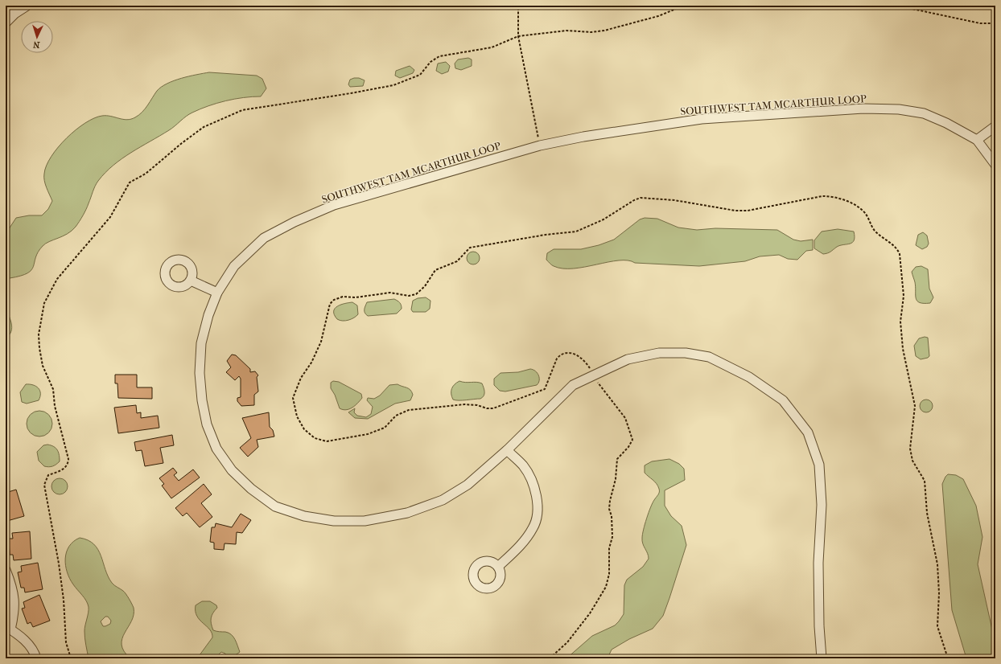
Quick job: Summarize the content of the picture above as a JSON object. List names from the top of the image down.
{
  "streets": {
    "street": ["SOUTHWEST TAM MCARTHUR LOOP"]
  },
  "north": "bottom"
}
